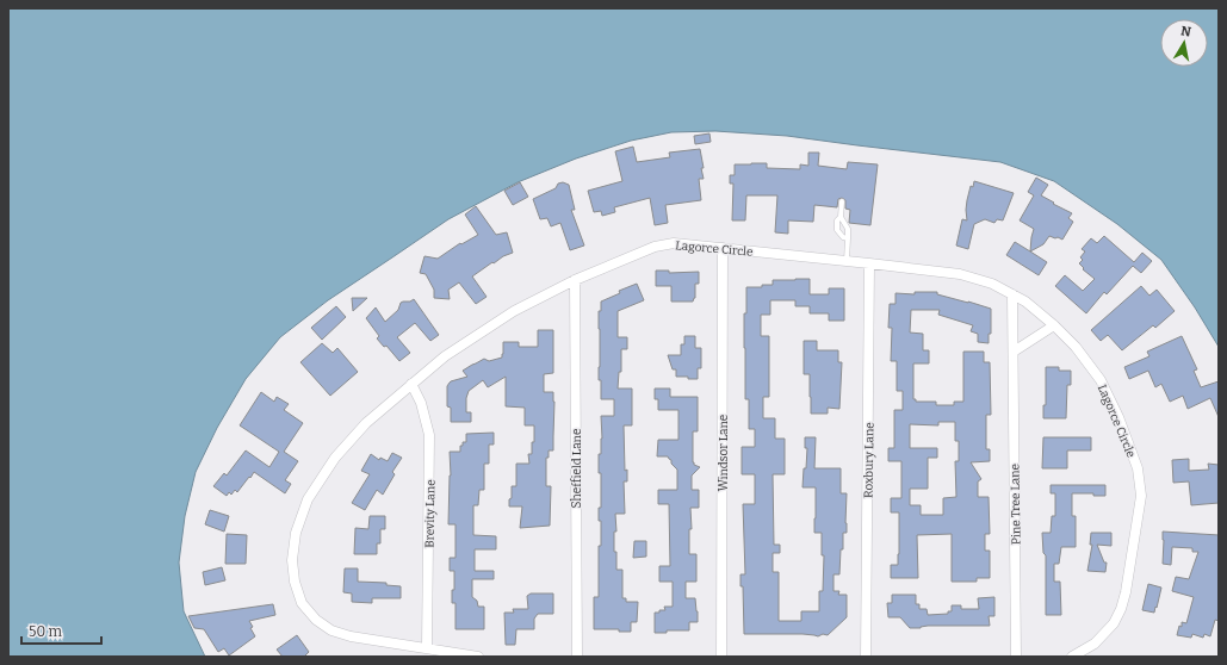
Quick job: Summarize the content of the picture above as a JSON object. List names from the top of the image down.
{
  "streets": {
    "street": [
      "Lagorce Circle",
      "Windsor Lane",
      "Roxbury Lane",
      "Sheffield Lane",
      "Pine Tree Lane",
      "Brevity Lane"
    ]
  },
  "crossings": [
    ["Lagorce Circle", "Windsor Lane"],
    ["Lagorce Circle", "Roxbury Lane"],
    ["Lagorce Circle", "Sheffield Lane"],
    ["Lagorce Circle", "Pine Tree Lane"],
    ["Lagorce Circle", "Brevity Lane"]
  ],
  "scale_bar": "50 m",
  "north": "top"
}
